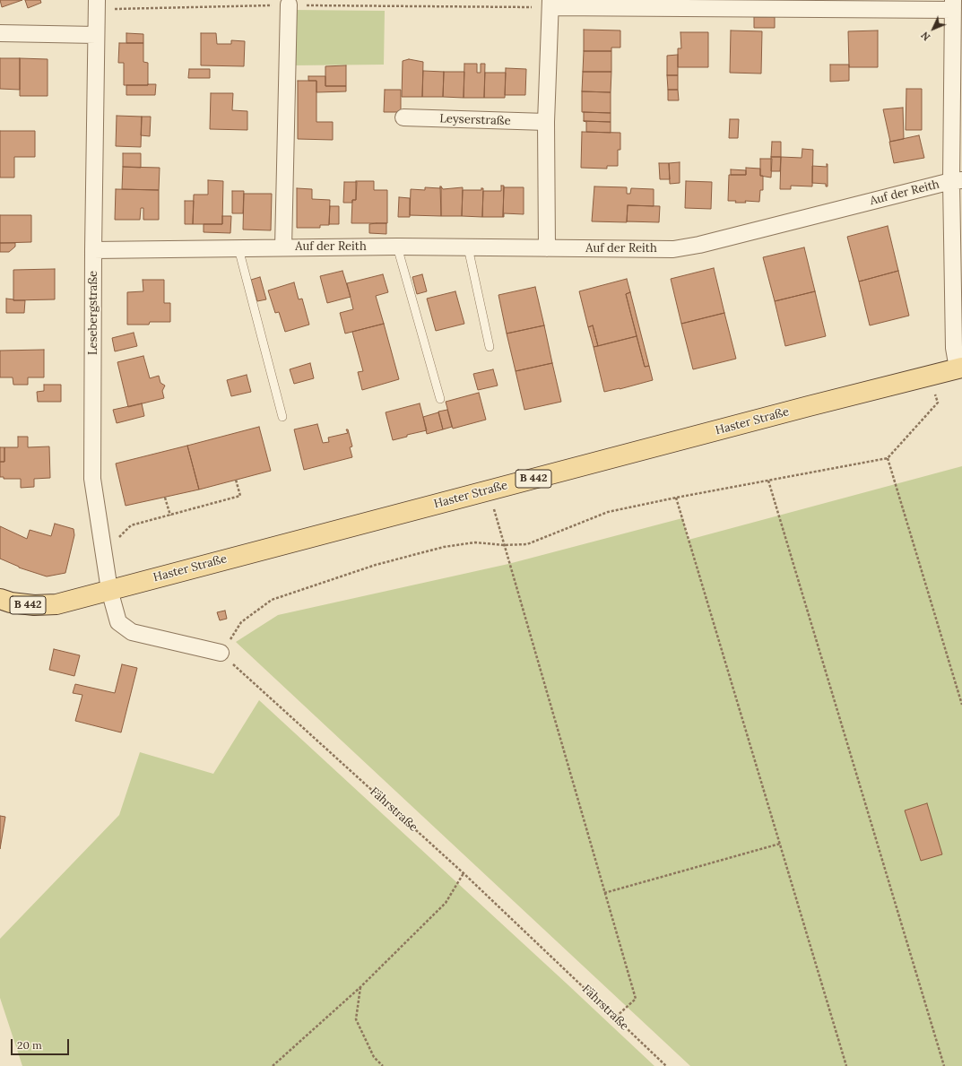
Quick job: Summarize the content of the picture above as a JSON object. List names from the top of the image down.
{
  "streets": {
    "main road": ["Haster Straße", "B 442"],
    "street": ["Leyserstraße", "Auf der Reith", "Lesebergstraße"],
    "path": ["Fährstraße"]
  },
  "crossings": [
    ["Auf der Reith", "Lesebergstraße"],
    ["Lesebergstraße", "Haster Straße"]
  ],
  "scale_bar": "20 m",
  "north": "bottom left"
}
